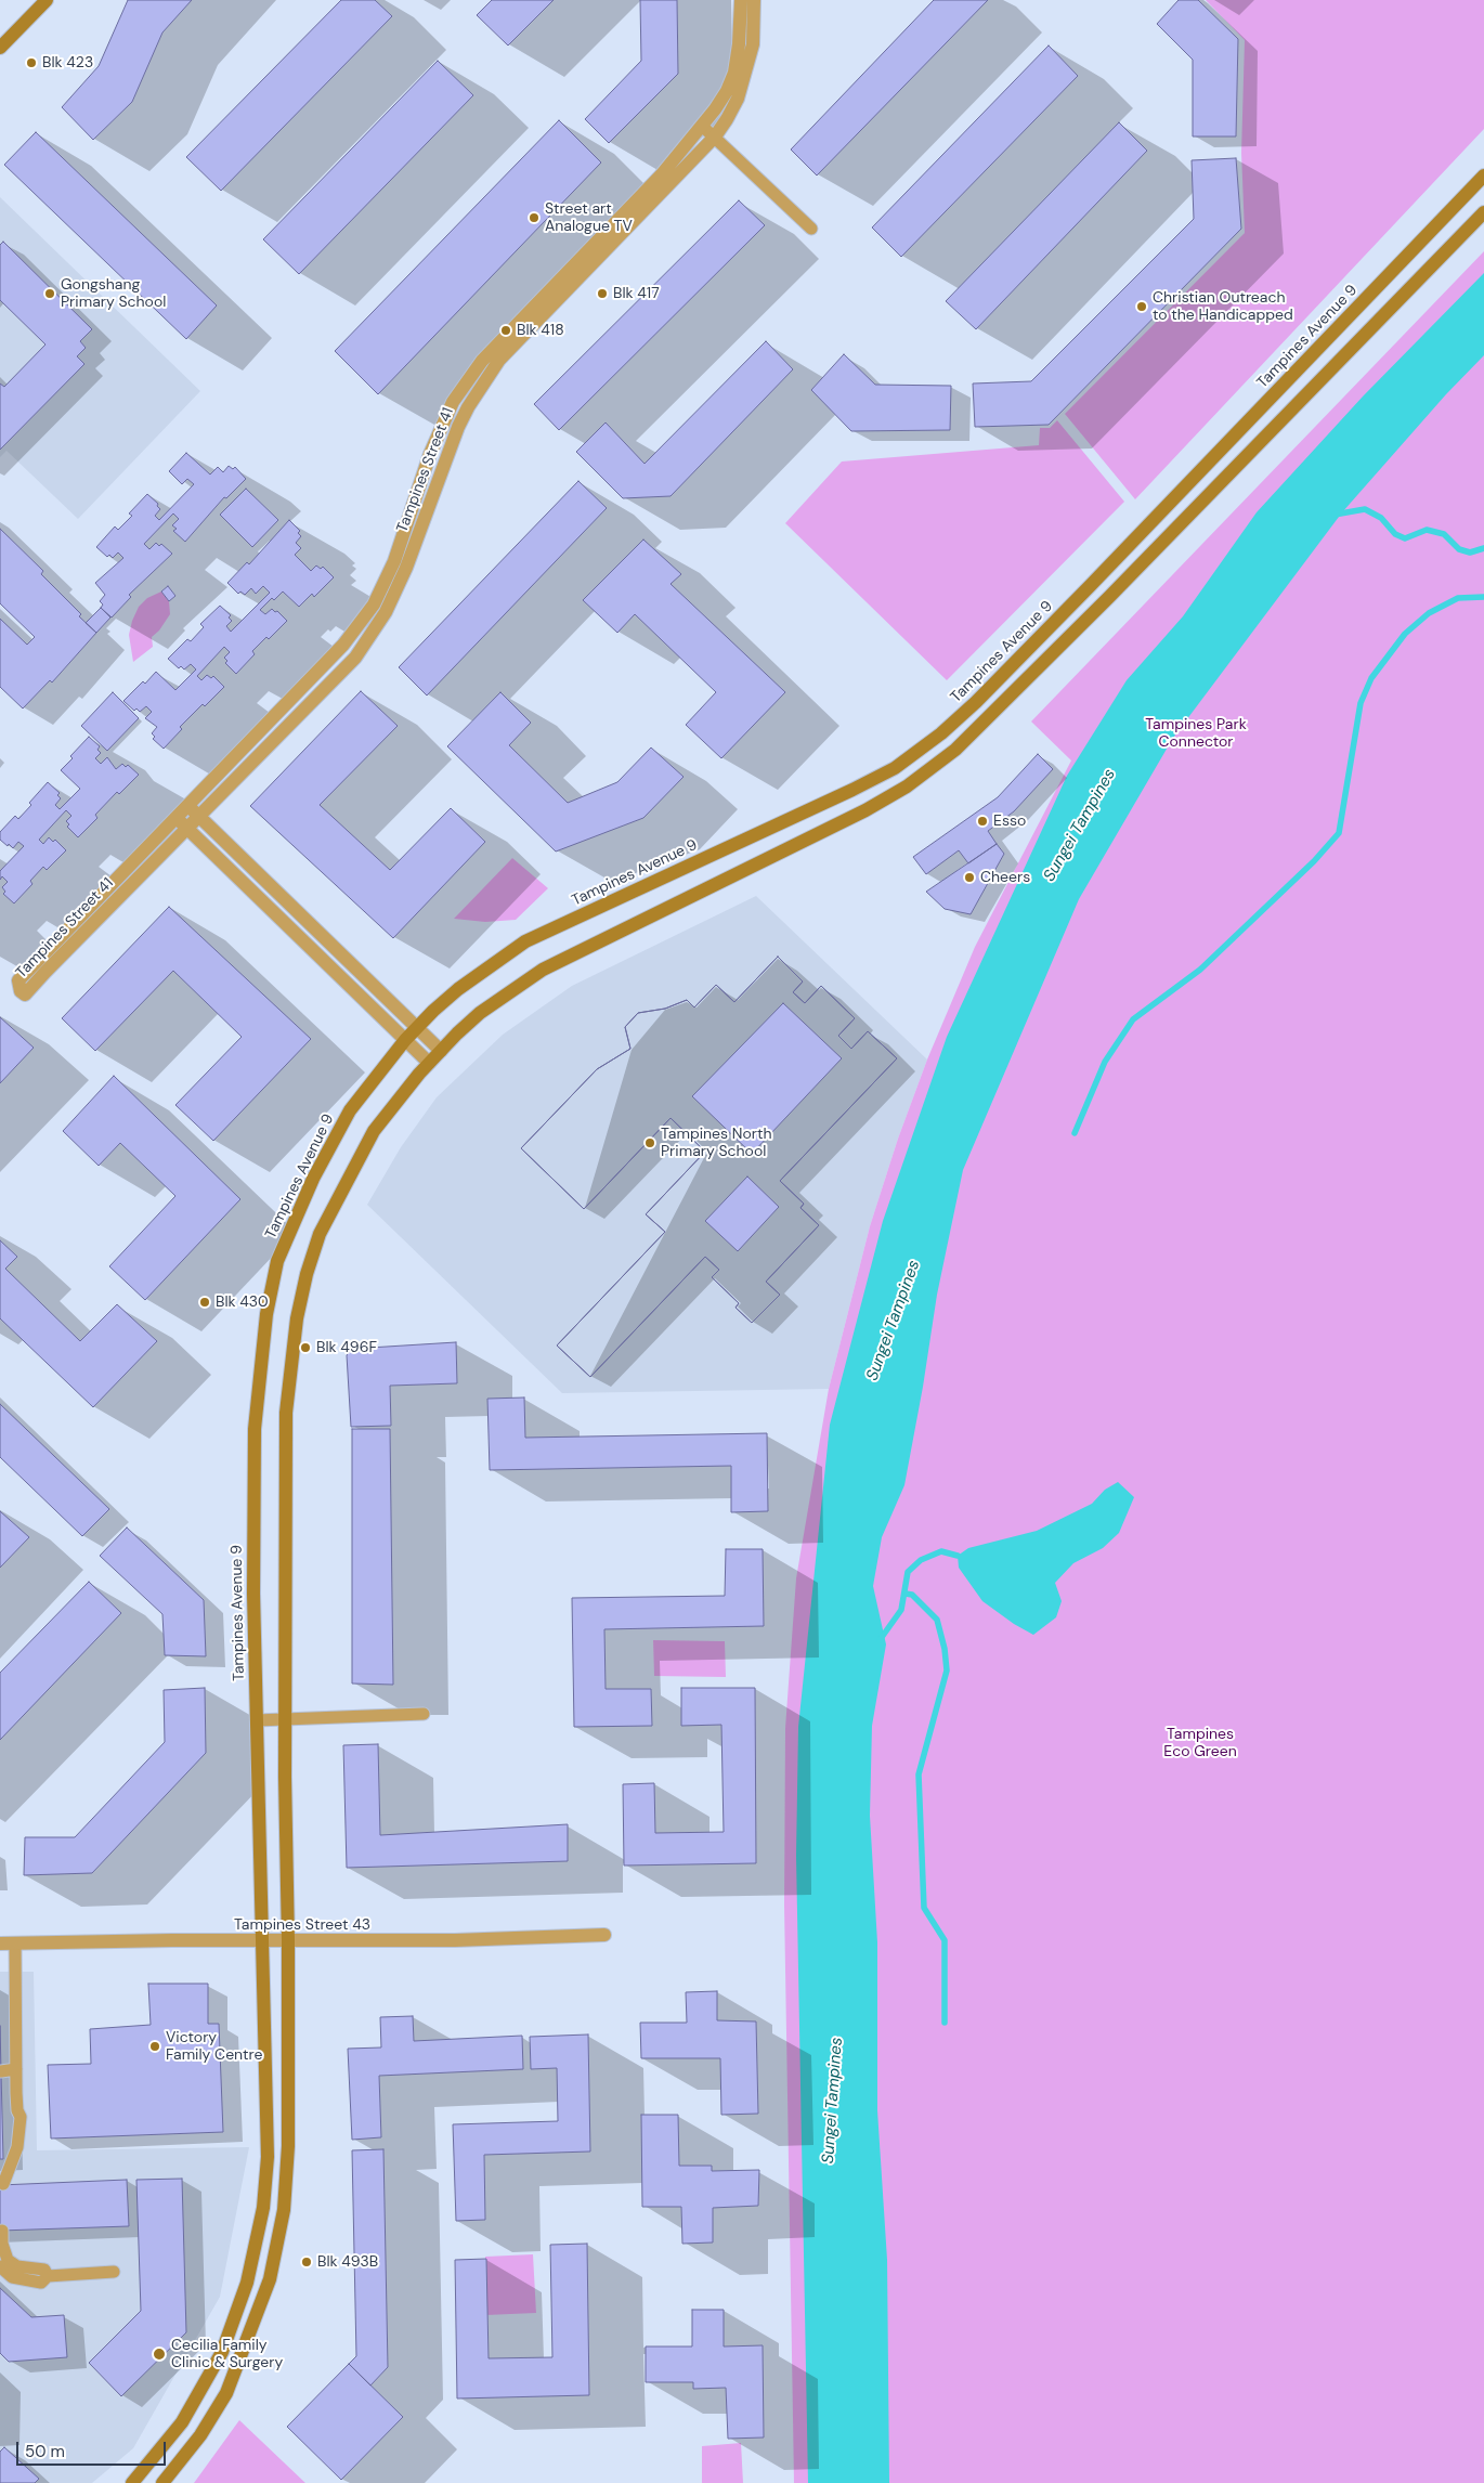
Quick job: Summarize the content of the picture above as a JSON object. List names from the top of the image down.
{
  "streets": {
    "main road": ["Tampines Avenue 9"],
    "street": ["Tampines Street 41", "Tampines Street 43"]
  },
  "crossings": [
    ["Tampines Avenue 9", "Tampines Street 43"]
  ],
  "water": ["Sungei Tampines"],
  "parks": ["Tampines Park Connector", "Tampines Eco Green"],
  "places": [
    "Blk 423",
    "Street art Analogue TV",
    "Gongshang Primary School",
    "Blk 417",
    "Christian Outreach to the Handicapped",
    "Blk 418",
    "Esso",
    "Cheers",
    "Tampines North Primary School",
    "Blk 430",
    "Blk 496F",
    "Victory Family Centre",
    "Blk 493B",
    "Cecilia Family Clinic & Surgery"
  ],
  "scale_bar": "50 m"
}
